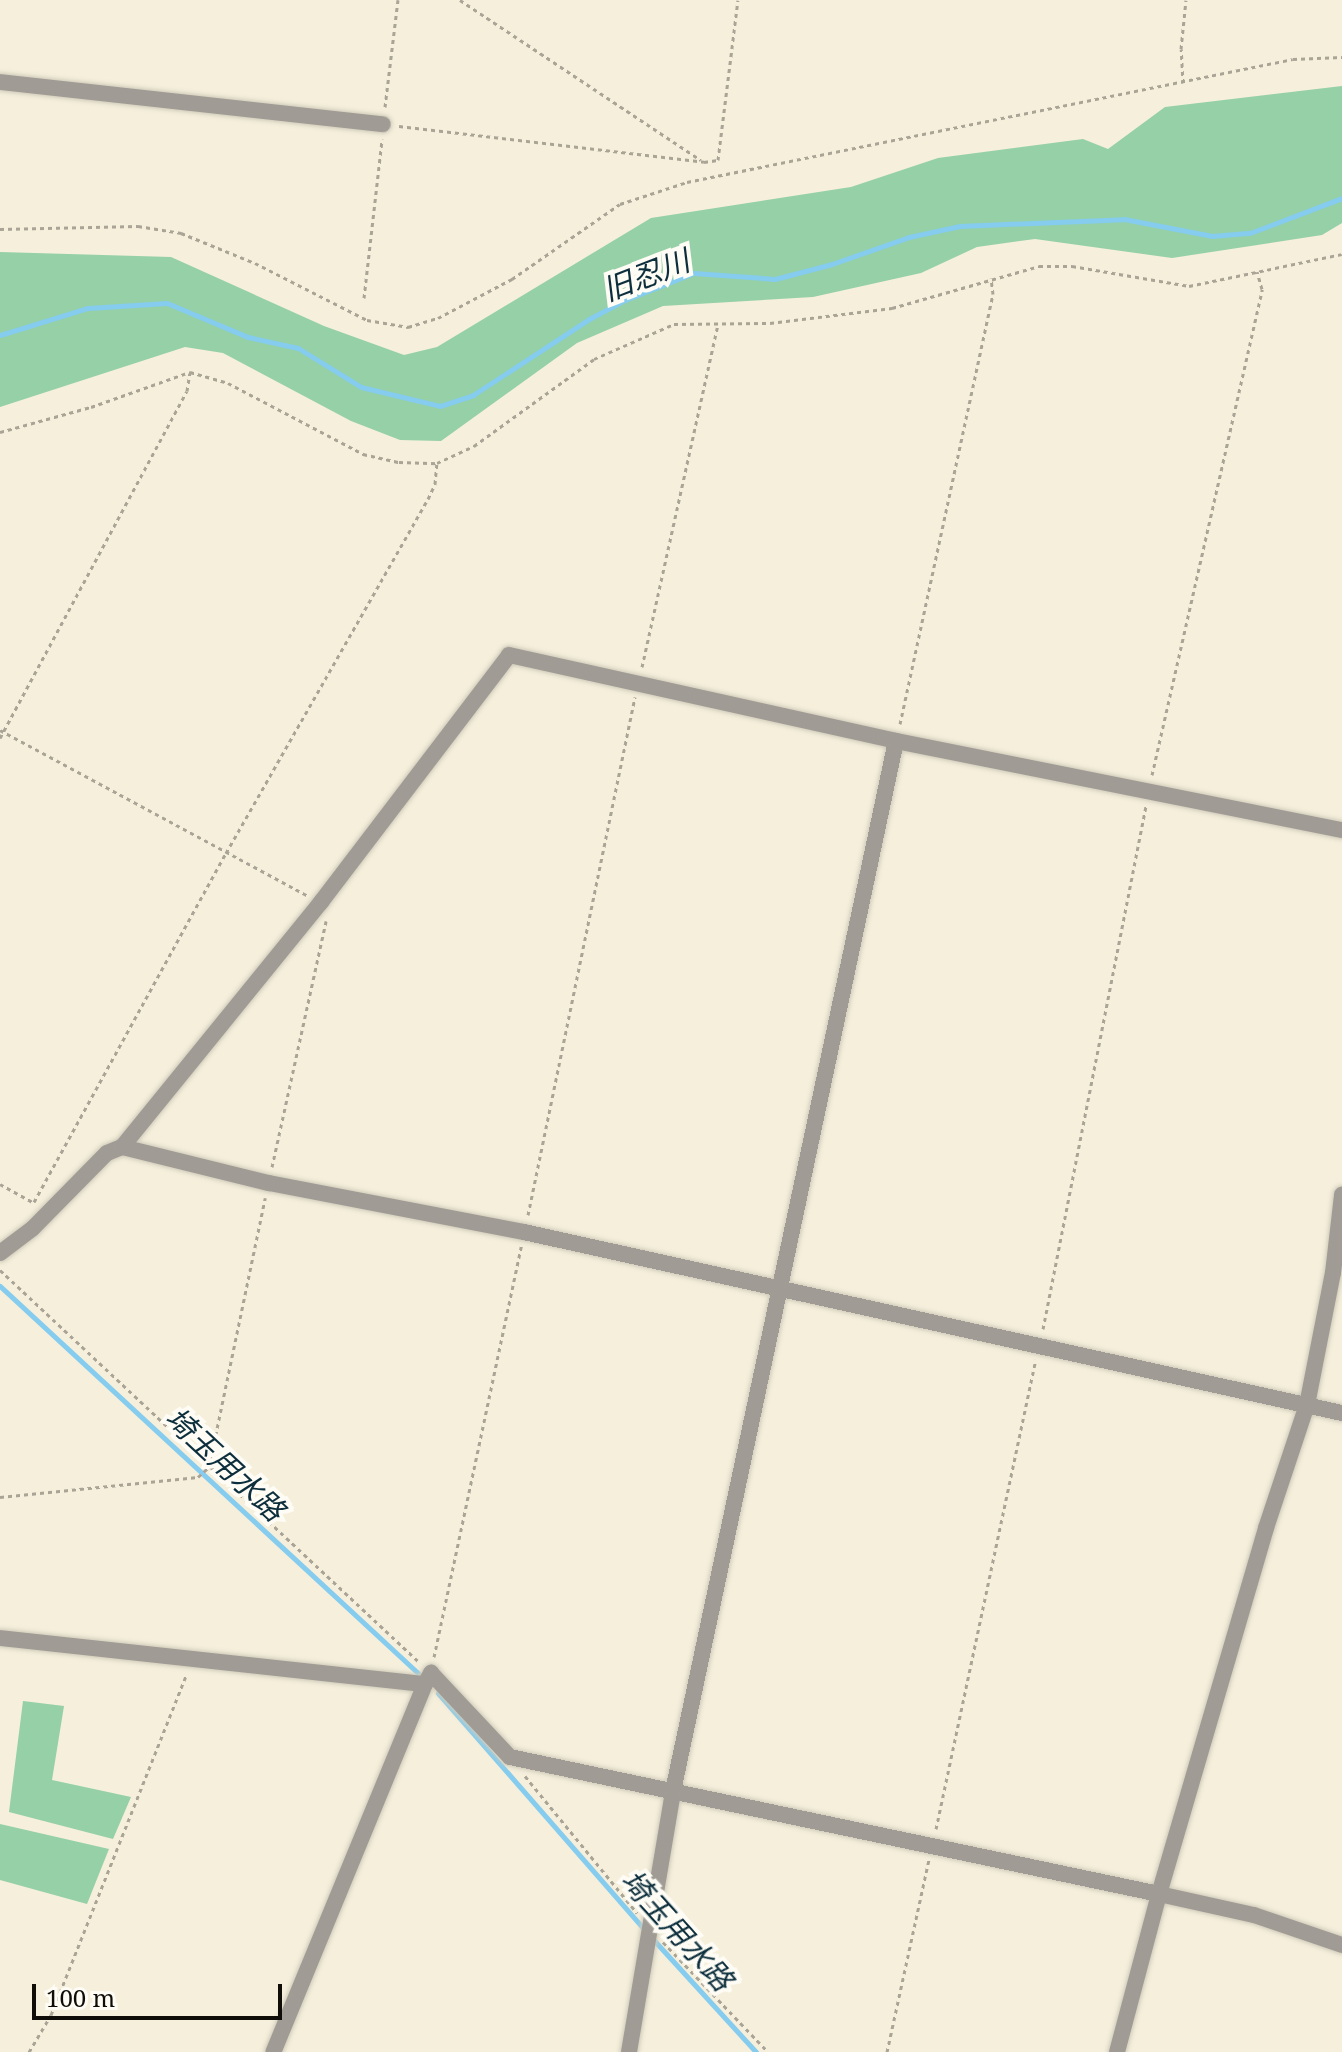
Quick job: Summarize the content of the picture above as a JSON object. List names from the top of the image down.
{
  "water": ["旧忍川", "埼玉用水路"],
  "scale_bar": "100 m"
}
